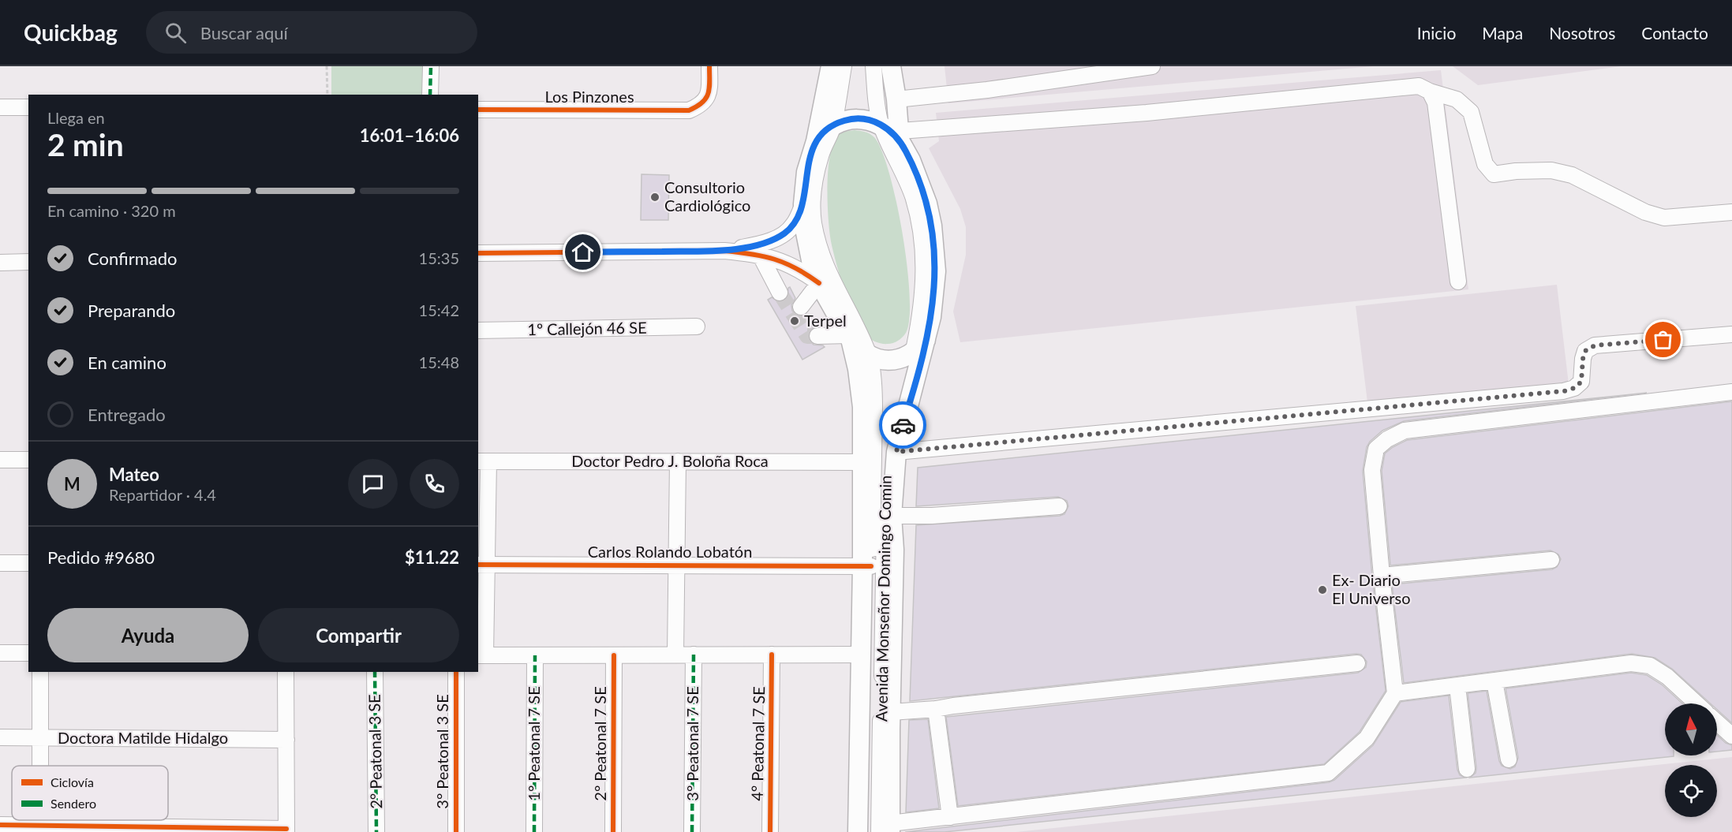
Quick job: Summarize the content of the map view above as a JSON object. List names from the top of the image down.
{
  "streets": {
    "main road": ["Avenida Monseñor Domingo Comin"],
    "street": [
      "Los Pinzones",
      "1º Callejón 46 SE",
      "Doctor Pedro J. Boloña Roca",
      "Carlos Rolando Lobatón",
      "Doctora Matilde Hidalgo",
      "1° Peatonal 7 SE",
      "2° Peatonal 7 SE",
      "3° Peatonal 7 SE",
      "4° Peatonal 7 SE",
      "2° Peatonal 3 SE",
      "3° Peatonal 3 SE"
    ]
  },
  "crossings": [
    ["Doctor Pedro J. Boloña Roca", "Avenida Monseñor Domingo Comin"],
    ["Carlos Rolando Lobatón", "Avenida Monseñor Domingo Comin"]
  ],
  "places": ["Consultorio Cardiológico", "Terpel", "Ex- Diario El Universo"],
  "legend": ["Ciclovía", "Sendero"],
  "north": "top",
  "page": {
    "header": "Quickbag",
    "search": "Buscar aquí",
    "nav": [
      "Inicio",
      "Mapa",
      "Nosotros",
      "Contacto"
    ],
    "heading": ["2 min", "Llega en", "16:01–16:06"],
    "panel": [
      "Mateo",
      "Repartidor · 4.4",
      "Pedido #9680",
      "$11.22"
    ],
    "bar": "En camino · 320 m",
    "list": [
      ["Confirmado", "15:35"],
      ["Preparando", "15:42"],
      ["En camino", "15:48"],
      "Entregado"
    ],
    "round": "M",
    "buttons": ["Ayuda", "Compartir"]
  }
}
